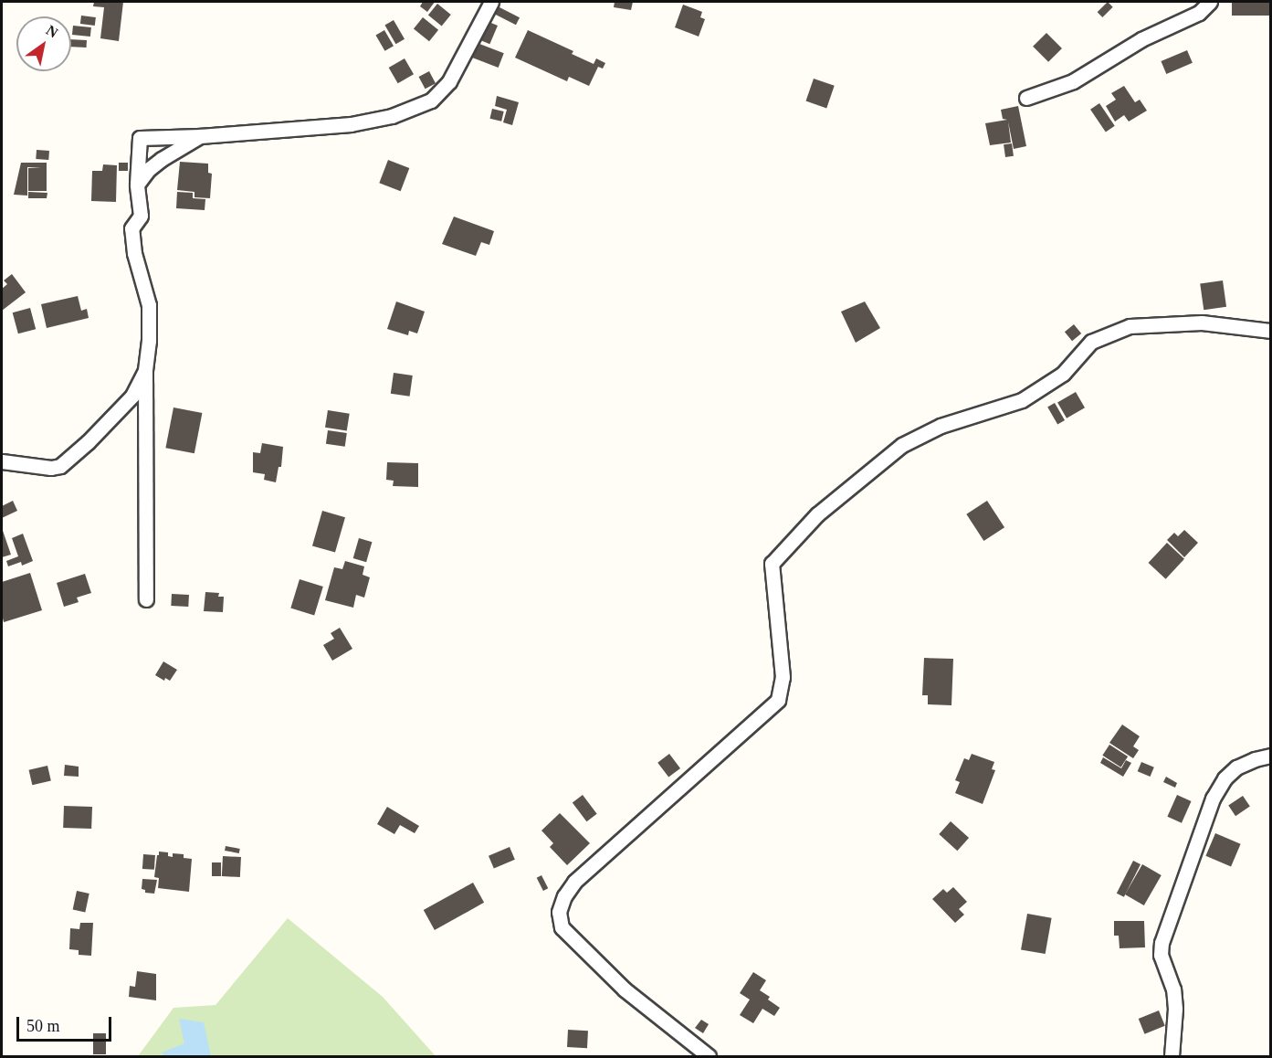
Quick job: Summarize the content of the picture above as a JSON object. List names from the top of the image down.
{
  "scale_bar": "50 m",
  "north": "top right"
}
